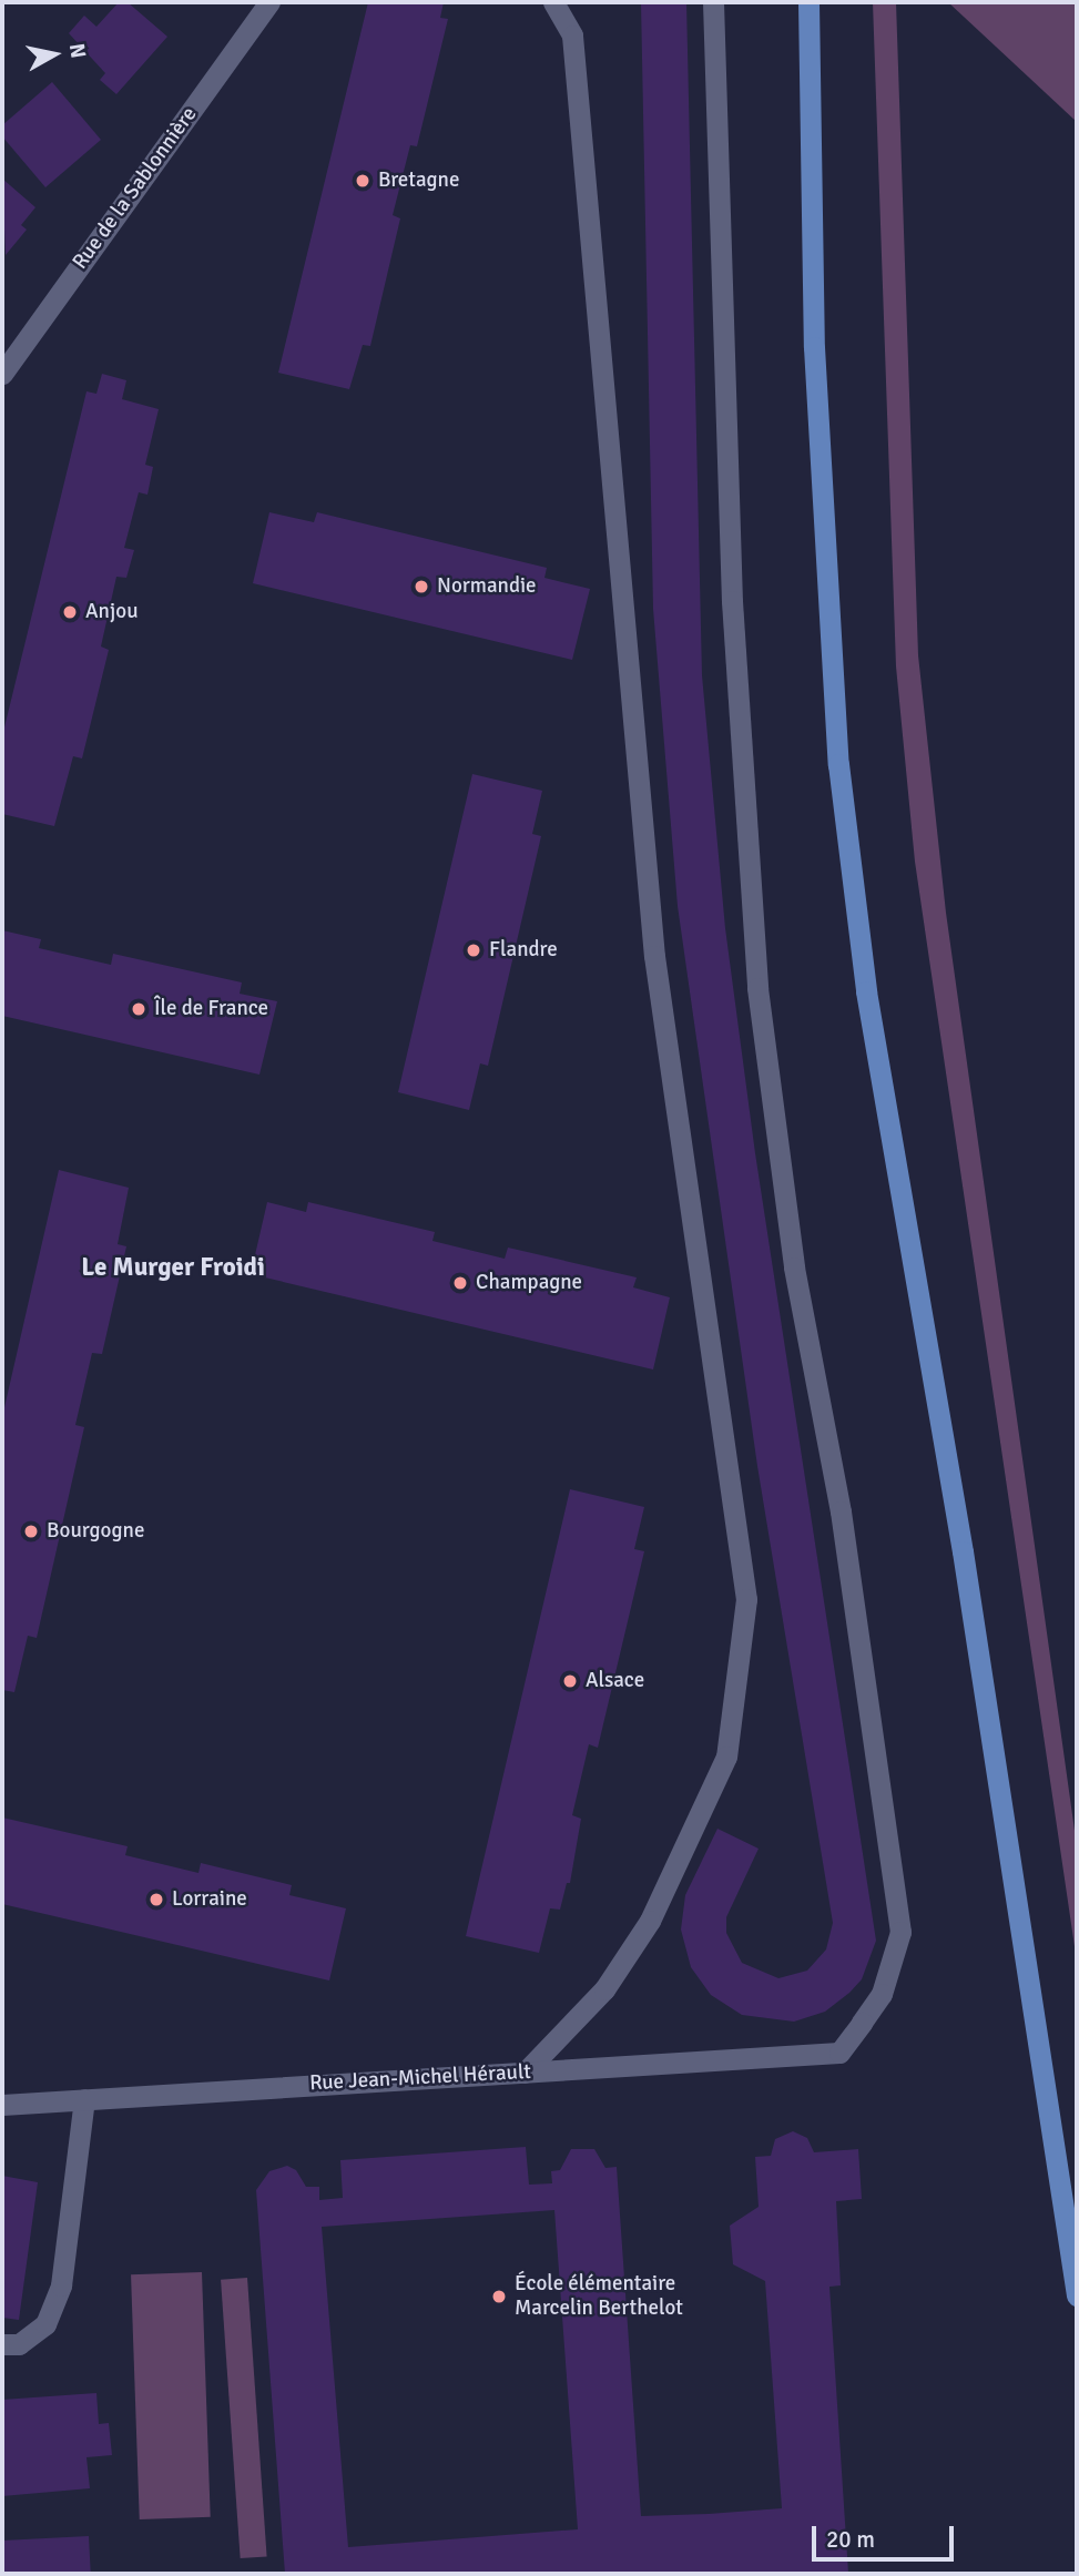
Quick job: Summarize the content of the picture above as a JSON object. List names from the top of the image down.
{
  "streets": {
    "street": ["Rue de la Sablonnière", "Rue Jean-Michel Hérault"]
  },
  "districts": ["Le Murger Froidi"],
  "places": [
    "Bretagne",
    "Normandie",
    "Anjou",
    "Flandre",
    "Île de France",
    "Champagne",
    "Bourgogne",
    "Alsace",
    "Lorraine",
    "École élémentaire Marcelin Berthelot"
  ],
  "scale_bar": "20 m",
  "north": "right"
}
